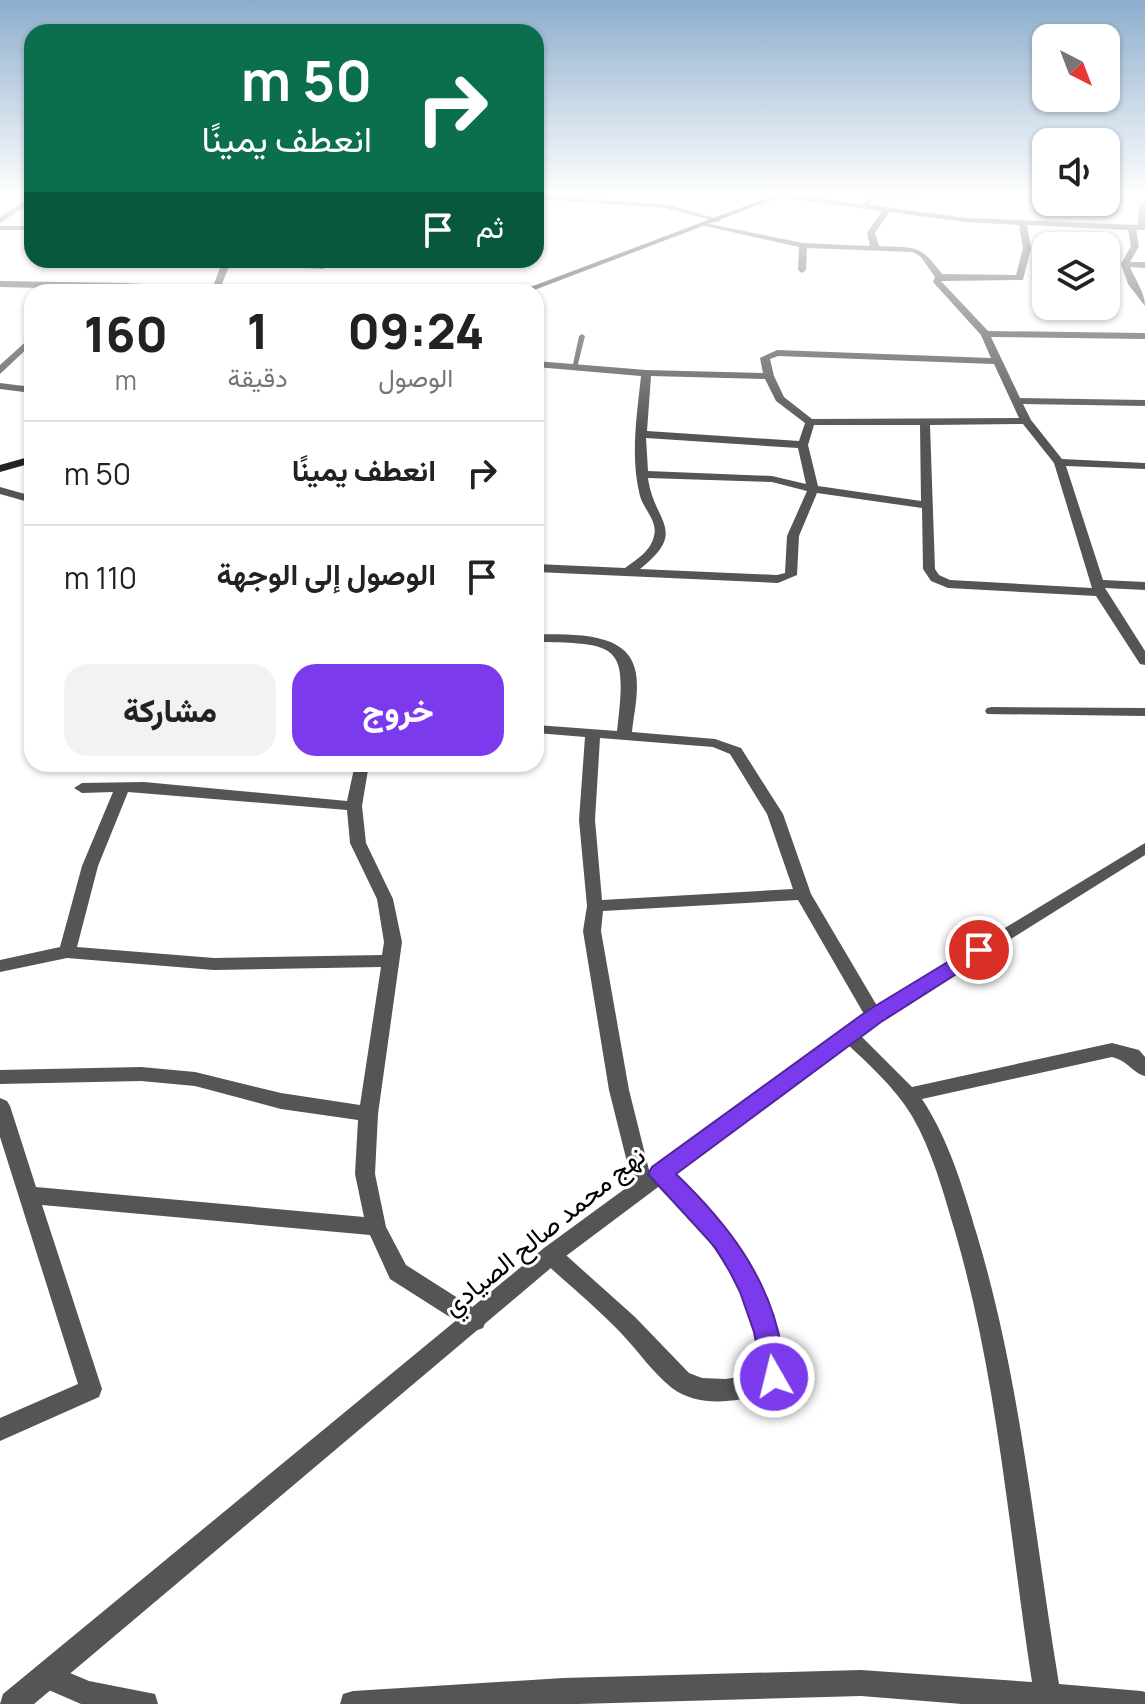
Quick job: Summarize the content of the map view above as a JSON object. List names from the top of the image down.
{
  "streets": {
    "street": ["نهج محمد صالح الصيادي"]
  },
  "north": "bottom right",
  "page": {
    "turn": ["50 m", "انعطف يمينًا"],
    "then": "ثم",
    "eta": [
      "09:24",
      "الوصول",
      "1",
      "دقيقة",
      "160",
      "m"
    ],
    "list": [
      {
        "name": "انعطف يمينًا",
        "value": "50 m"
      },
      {
        "name": "الوصول إلى الوجهة",
        "value": "110 m"
      }
    ],
    "buttons": ["خروج", "مشاركة"]
  }
}
